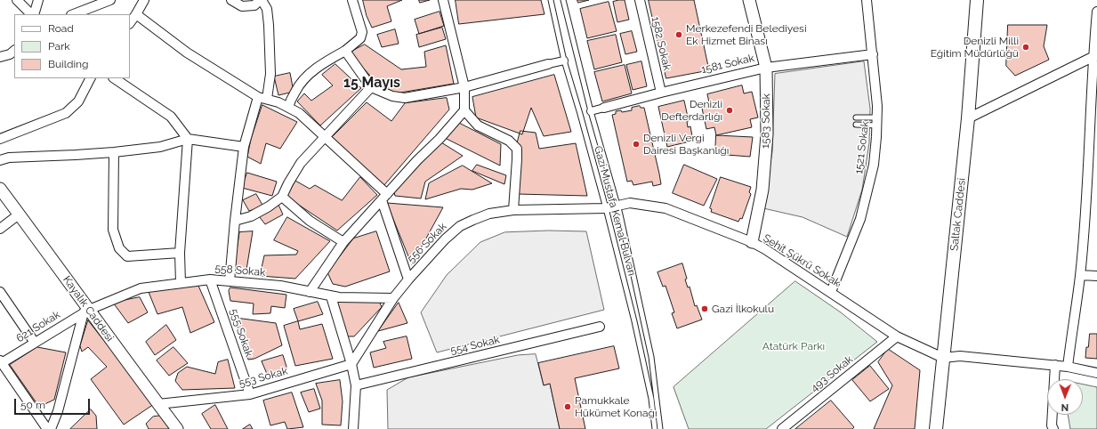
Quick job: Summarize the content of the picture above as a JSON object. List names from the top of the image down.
{
  "streets": {
    "main road": ["Saltak Caddesi"],
    "street": [
      "1582 Sokak",
      "1581 Sokak",
      "1583 Sokak",
      "1521 Sokak",
      "556 Sokak",
      "Şehit Şükrü Sokak",
      "558 Sokak",
      "Kayalık Caddesi",
      "621 Sokak",
      "555 Sokak",
      "554 Sokak",
      "493 Sokak",
      "553 Sokak"
    ],
    "lane": ["Gazi Mustafa Kemal Bulvarı"]
  },
  "crossings": [
    ["1582 Sokak", "1581 Sokak"],
    ["1581 Sokak", "1583 Sokak"],
    ["1581 Sokak", "1521 Sokak"],
    ["1581 Sokak", "Gazi Mustafa Kemal Bulvarı"],
    ["1583 Sokak", "Şehit Şükrü Sokak"],
    ["1521 Sokak", "Şehit Şükrü Sokak"],
    ["Gazi Mustafa Kemal Bulvarı", "556 Sokak"],
    ["Gazi Mustafa Kemal Bulvarı", "Şehit Şükrü Sokak"],
    ["Saltak Caddesi", "Şehit Şükrü Sokak"],
    ["556 Sokak", "Şehit Şükrü Sokak"],
    ["556 Sokak", "558 Sokak"],
    ["556 Sokak", "553 Sokak"],
    ["Şehit Şükrü Sokak", "493 Sokak"],
    ["558 Sokak", "Kayalık Caddesi"],
    ["558 Sokak", "621 Sokak"],
    ["558 Sokak", "555 Sokak"],
    ["Kayalık Caddesi", "621 Sokak"],
    ["Kayalık Caddesi", "553 Sokak"],
    ["555 Sokak", "553 Sokak"]
  ],
  "districts": ["15 Mayıs"],
  "parks": ["Atatürk Parkı"],
  "places": [
    "Merkezefendi Belediyesi Ek Hizmet Binası",
    "Denizli Milli Eğitim Müdürlüğü",
    "Denizli Defterdarlığı",
    "Denizli Vergi Dairesi Başkanlığı",
    "Gazi İlkokulu",
    "Pamukkale Hükümet Konağı"
  ],
  "legend": ["Road", "Park", "Building"],
  "scale_bar": "50 m",
  "north": "bottom"
}
